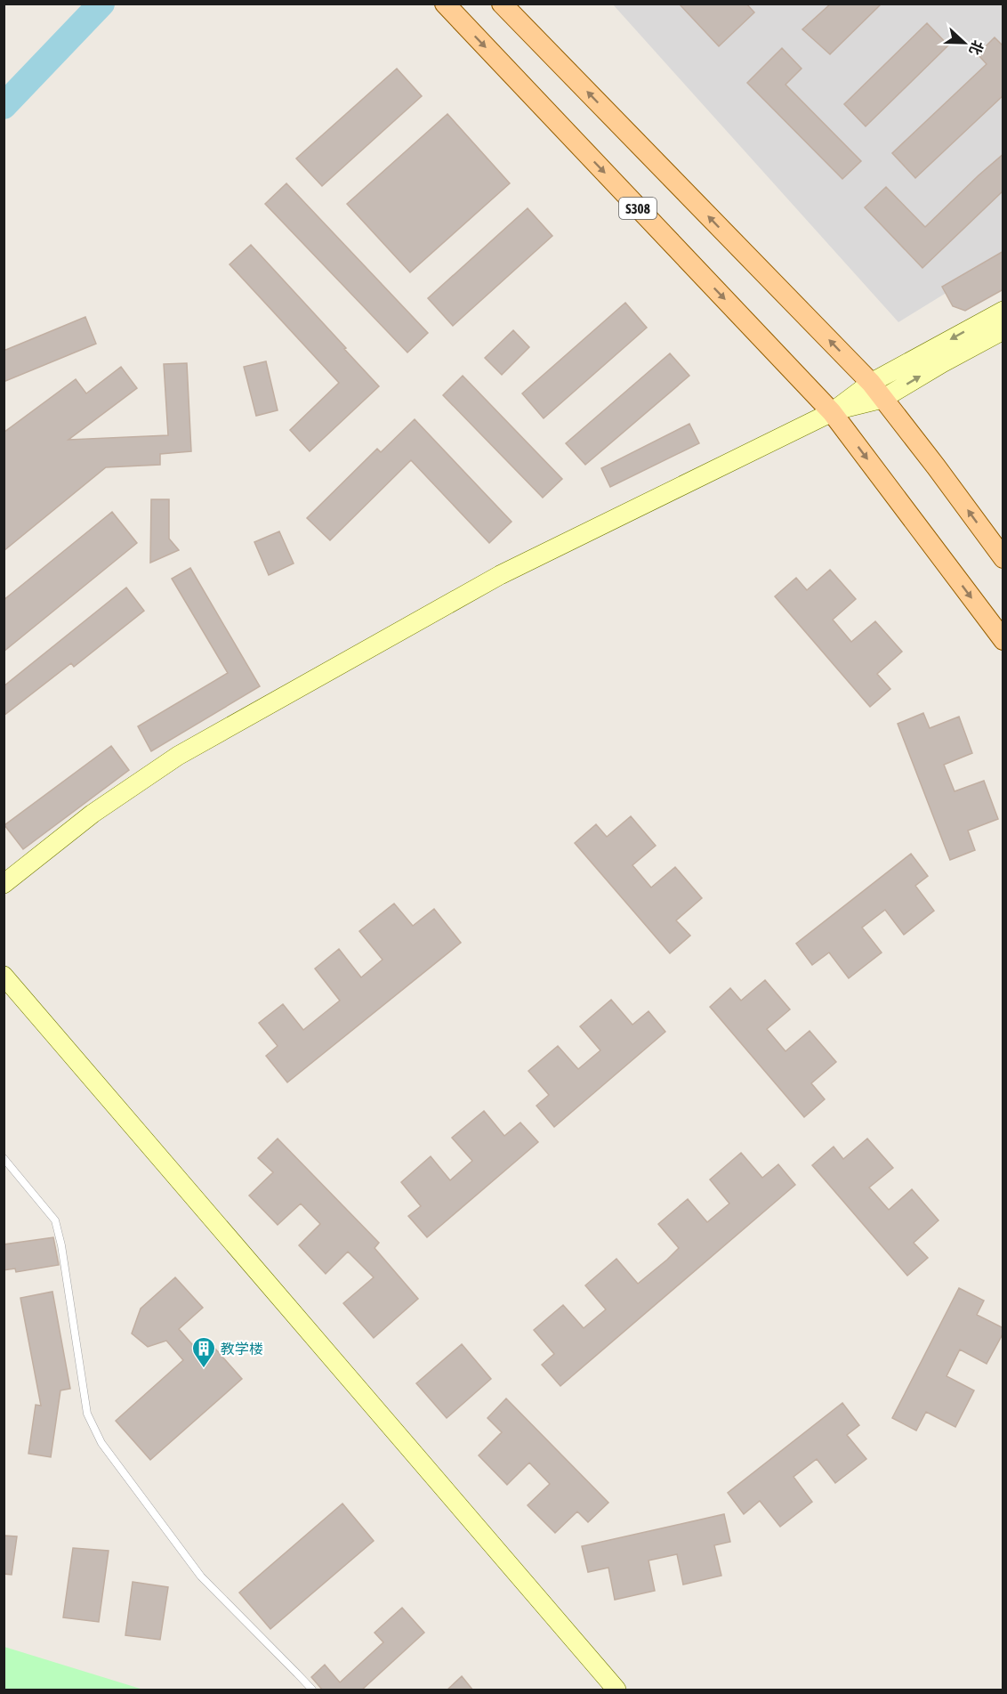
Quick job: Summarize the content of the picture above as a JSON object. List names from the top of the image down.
{
  "streets": {
    "main road": ["S308"]
  },
  "places": {
    "building": ["教学楼"]
  },
  "north": "right"
}
